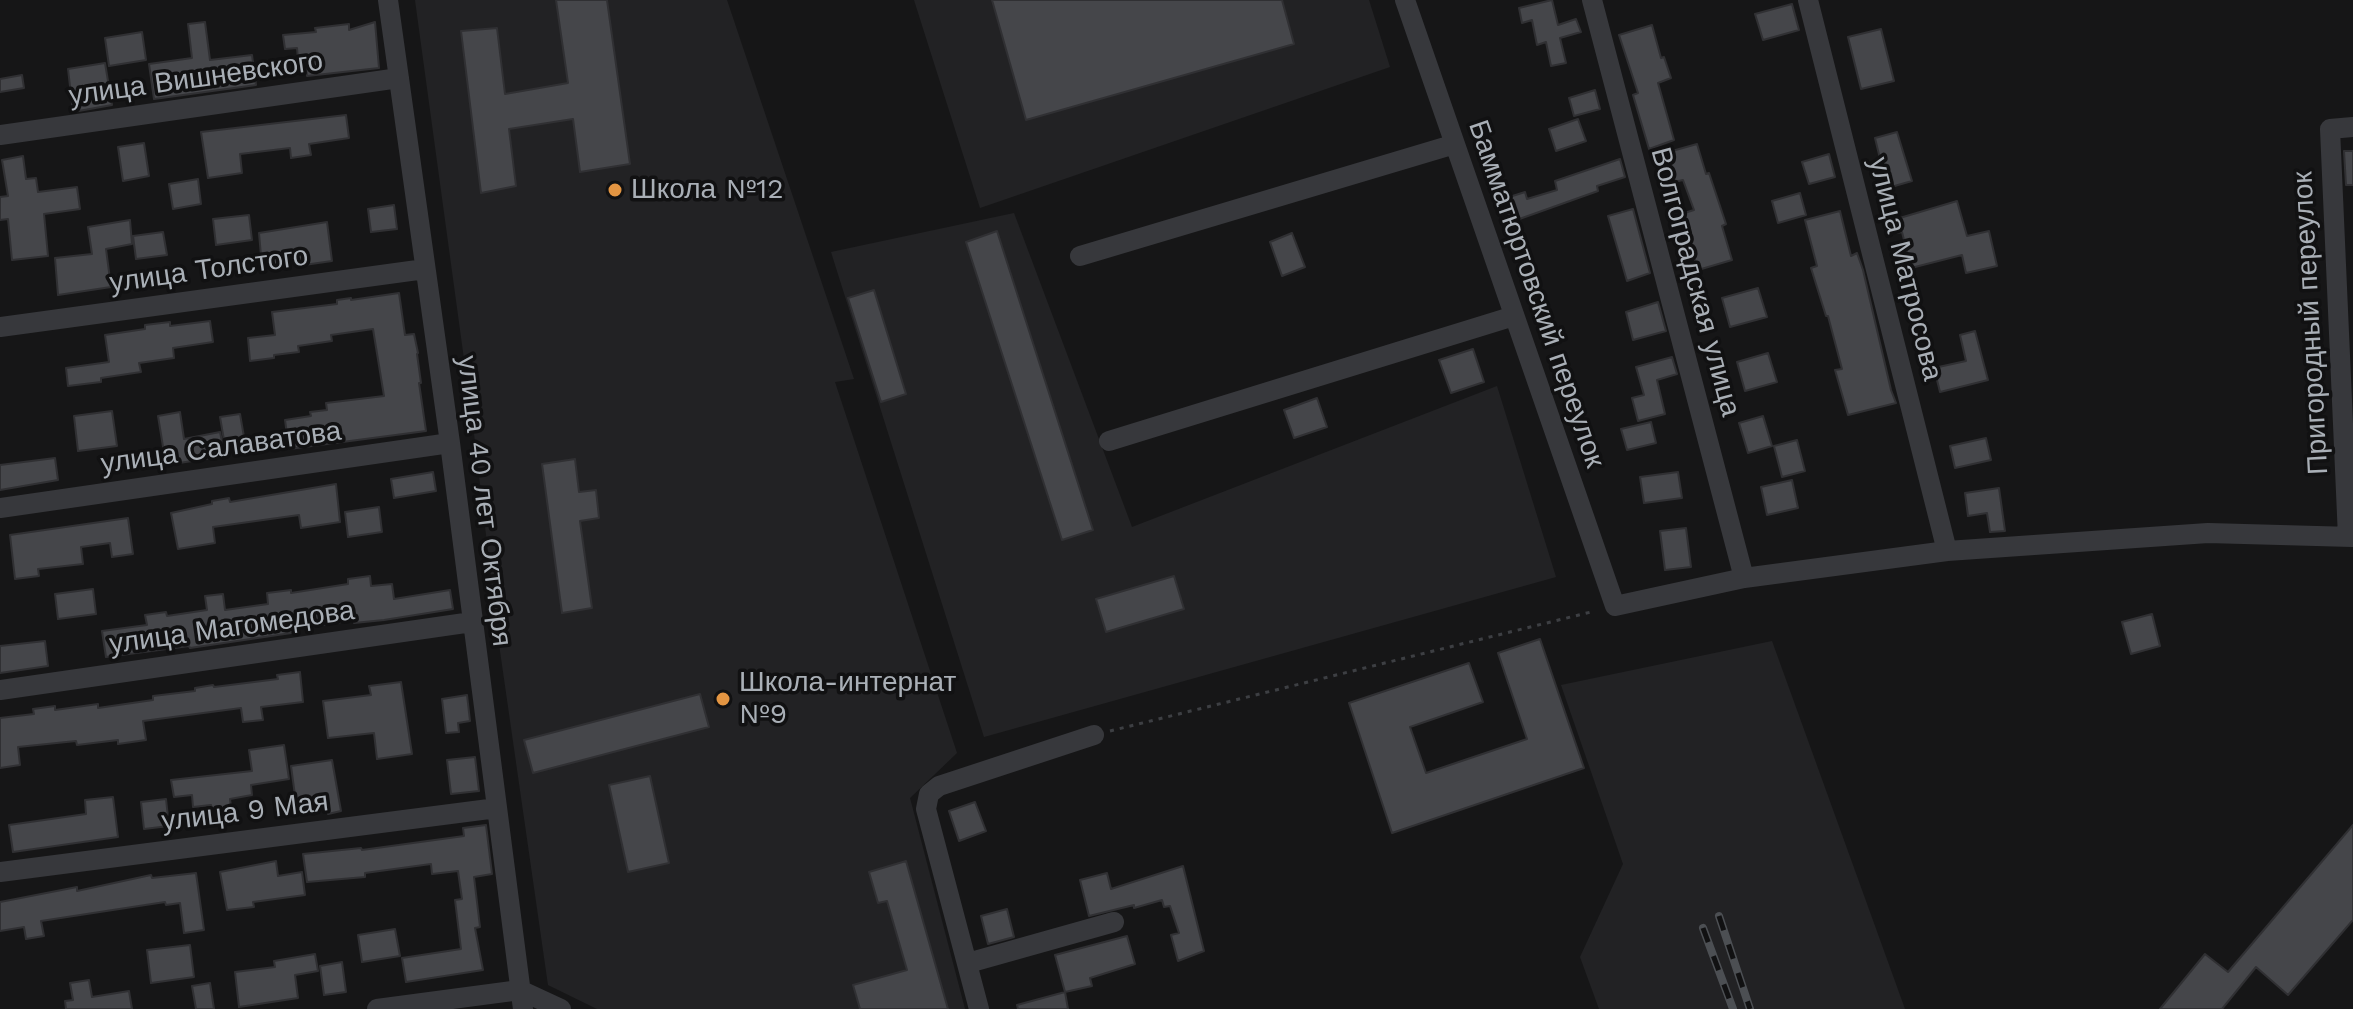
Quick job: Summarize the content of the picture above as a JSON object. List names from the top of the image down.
{
  "streets": {
    "street": [
      "улица Вишневского",
      "улица Матросова",
      "улица Толстого",
      "Волгоградская улица",
      "Бамматюртовский переулок",
      "Пригородный переулок",
      "улица Салаватова",
      "улица 40 лет Октября",
      "улица Магомедова",
      "улица 9 Мая"
    ]
  },
  "crossings": [
    ["улица Вишневского", "улица 40 лет Октября"],
    ["улица Толстого", "улица 40 лет Октября"],
    ["улица Салаватова", "улица 40 лет Октября"],
    ["улица 40 лет Октября", "улица Магомедова"],
    ["улица 40 лет Октября", "улица 9 Мая"]
  ],
  "places": ["Школа №12", "Школа-интернат №9"]
}
